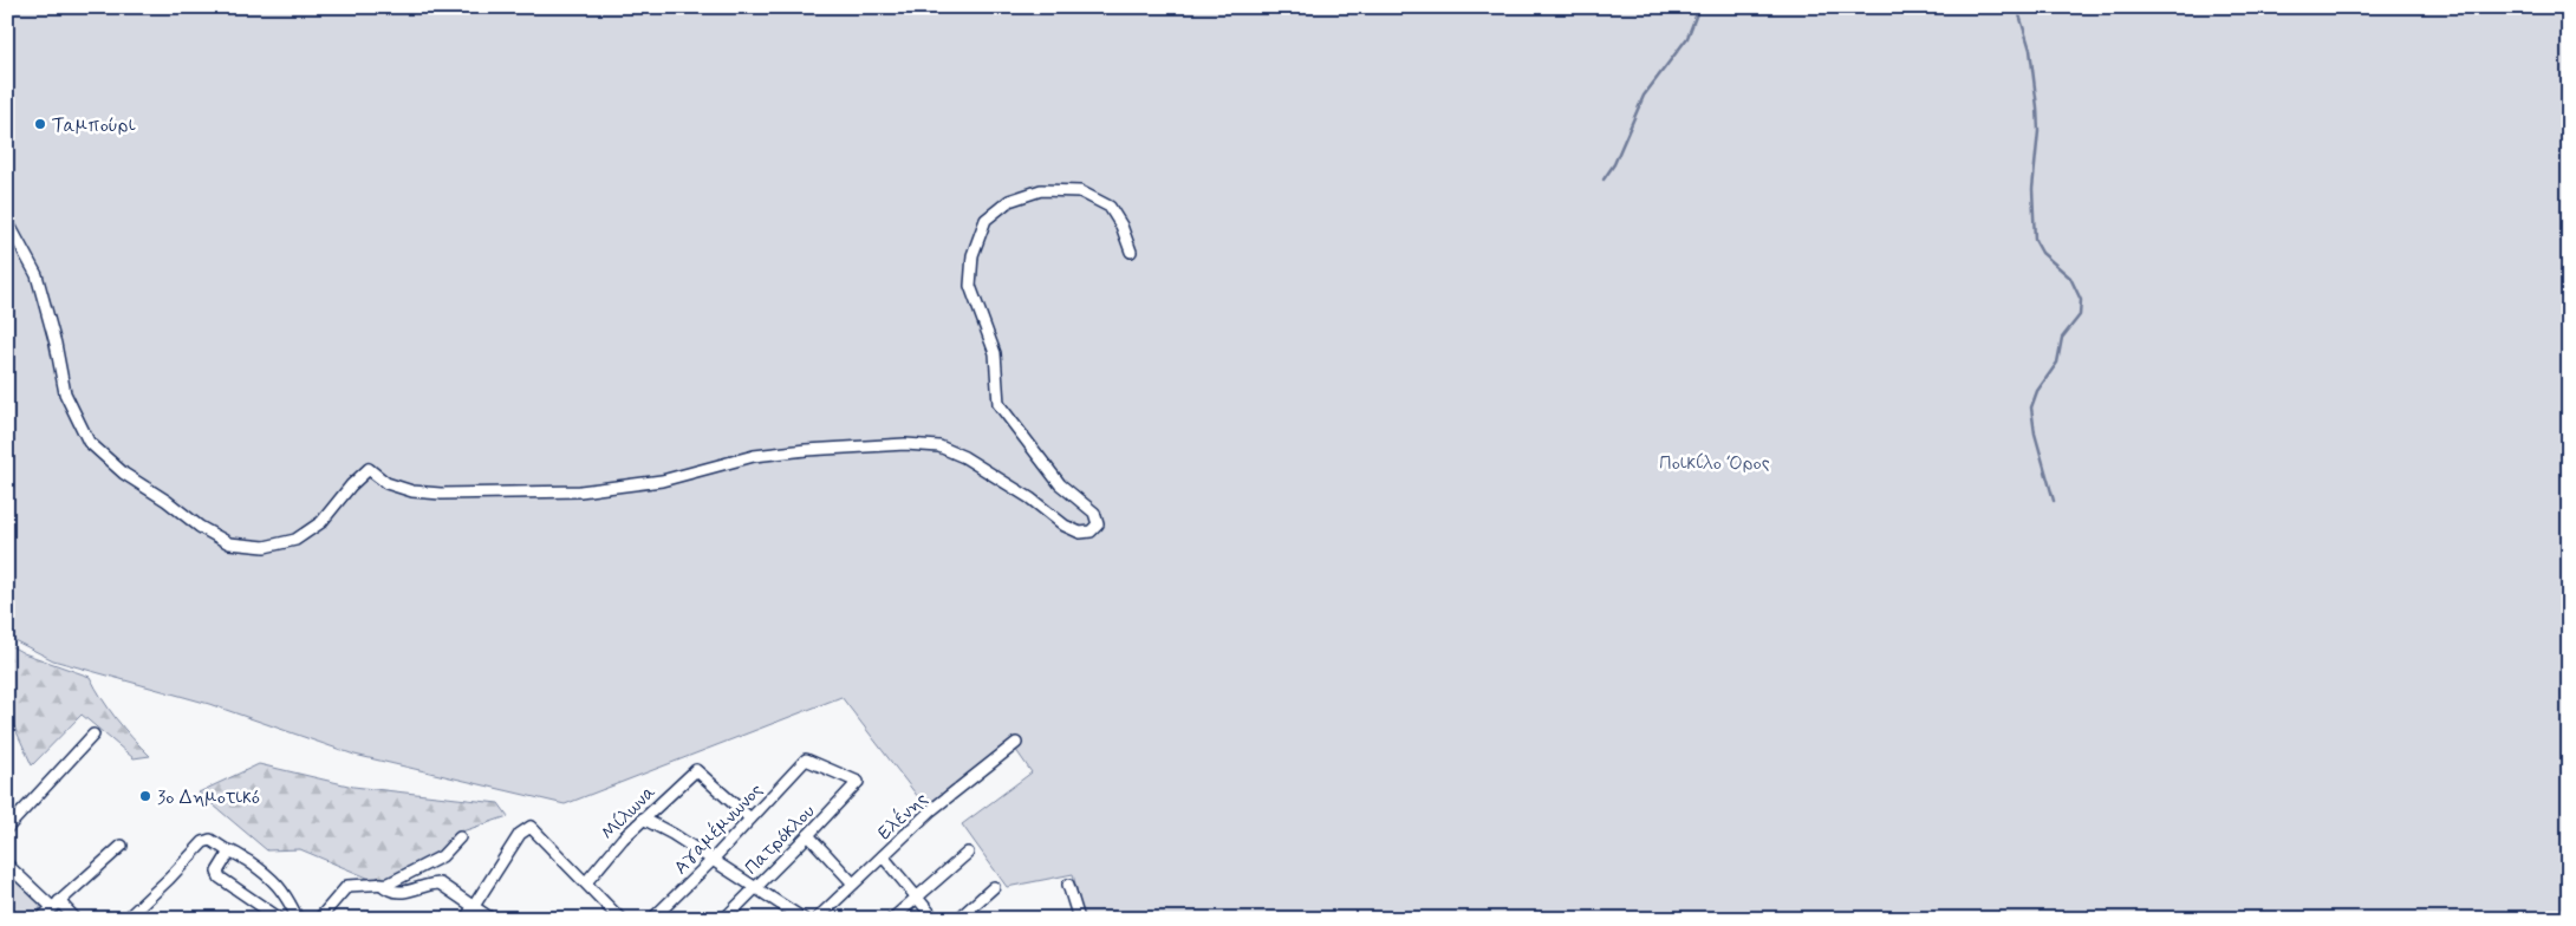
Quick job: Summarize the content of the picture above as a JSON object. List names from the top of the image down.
{
  "streets": {
    "street": [
      "Μίλωνα",
      "Ελένης",
      "Αγαμέμνωνος",
      "Πατρόκλου"
    ]
  },
  "crossings": [
    ["Μίλωνα", "Αγαμέμνωνος"],
    ["Αγαμέμνωνος", "Πατρόκλου"]
  ],
  "parks": ["Ποικίλο Όρος"],
  "places": ["Ταμπούρι", "3ο Δημοτικό"]
}
